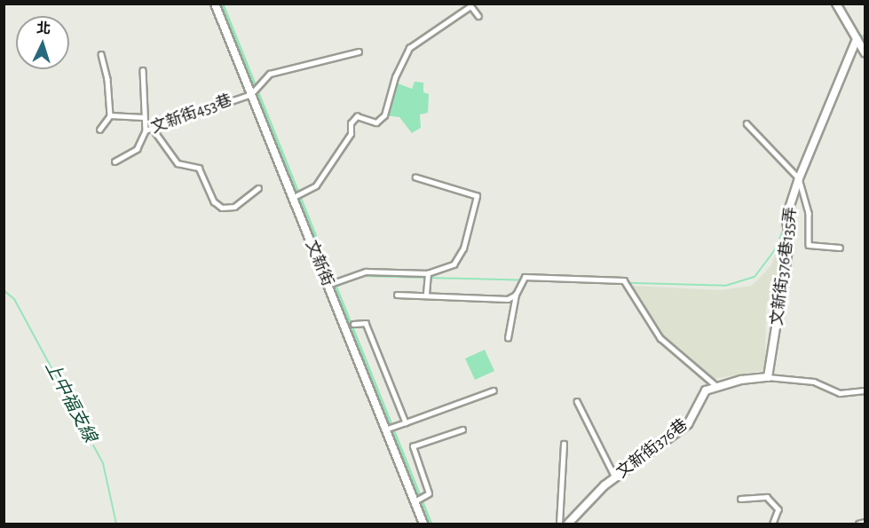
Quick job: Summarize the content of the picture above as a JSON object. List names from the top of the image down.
{
  "streets": {
    "street": ["文新街", "文新街376巷135弄", "文新街376巷"],
    "lane": ["文新街453巷"]
  },
  "crossings": [
    ["文新街453巷", "文新街"]
  ],
  "water": ["上中福支線"],
  "north": "top"
}
